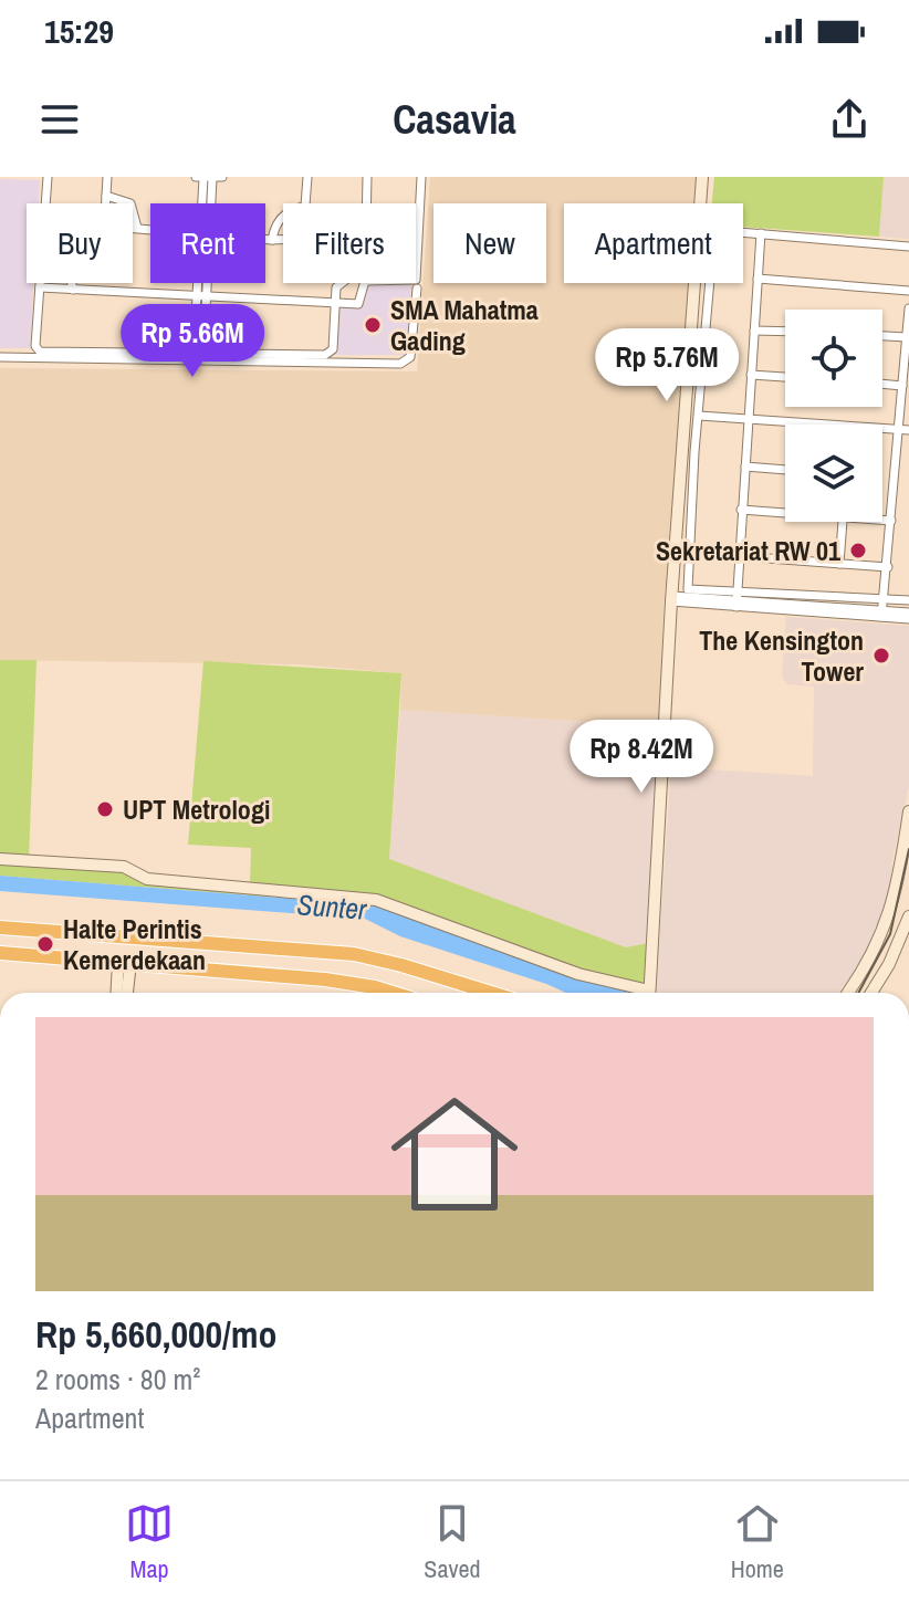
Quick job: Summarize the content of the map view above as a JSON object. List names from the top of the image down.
{
  "water": ["Sunter"],
  "places": [
    "SMA Mahatma Gading",
    "Sekretariat RW 01",
    "The Kensington Tower",
    "UPT Metrologi",
    "Halte Perintis Kemerdekaan"
  ],
  "page": {
    "status": "15:29",
    "header": "Casavia",
    "chip": [
      "Buy",
      "Rent",
      "Filters",
      "New",
      "Apartment"
    ],
    "price": ["Rp 5.66M", "Rp 5.76M", "Rp 8.42M"],
    "list": [
      {
        "name": "Rp 5,660,000/mo",
        "note": "2 rooms · 80 m² · Apartment"
      }
    ],
    "tabs": ["Map", "Saved", "Home"]
  }
}
